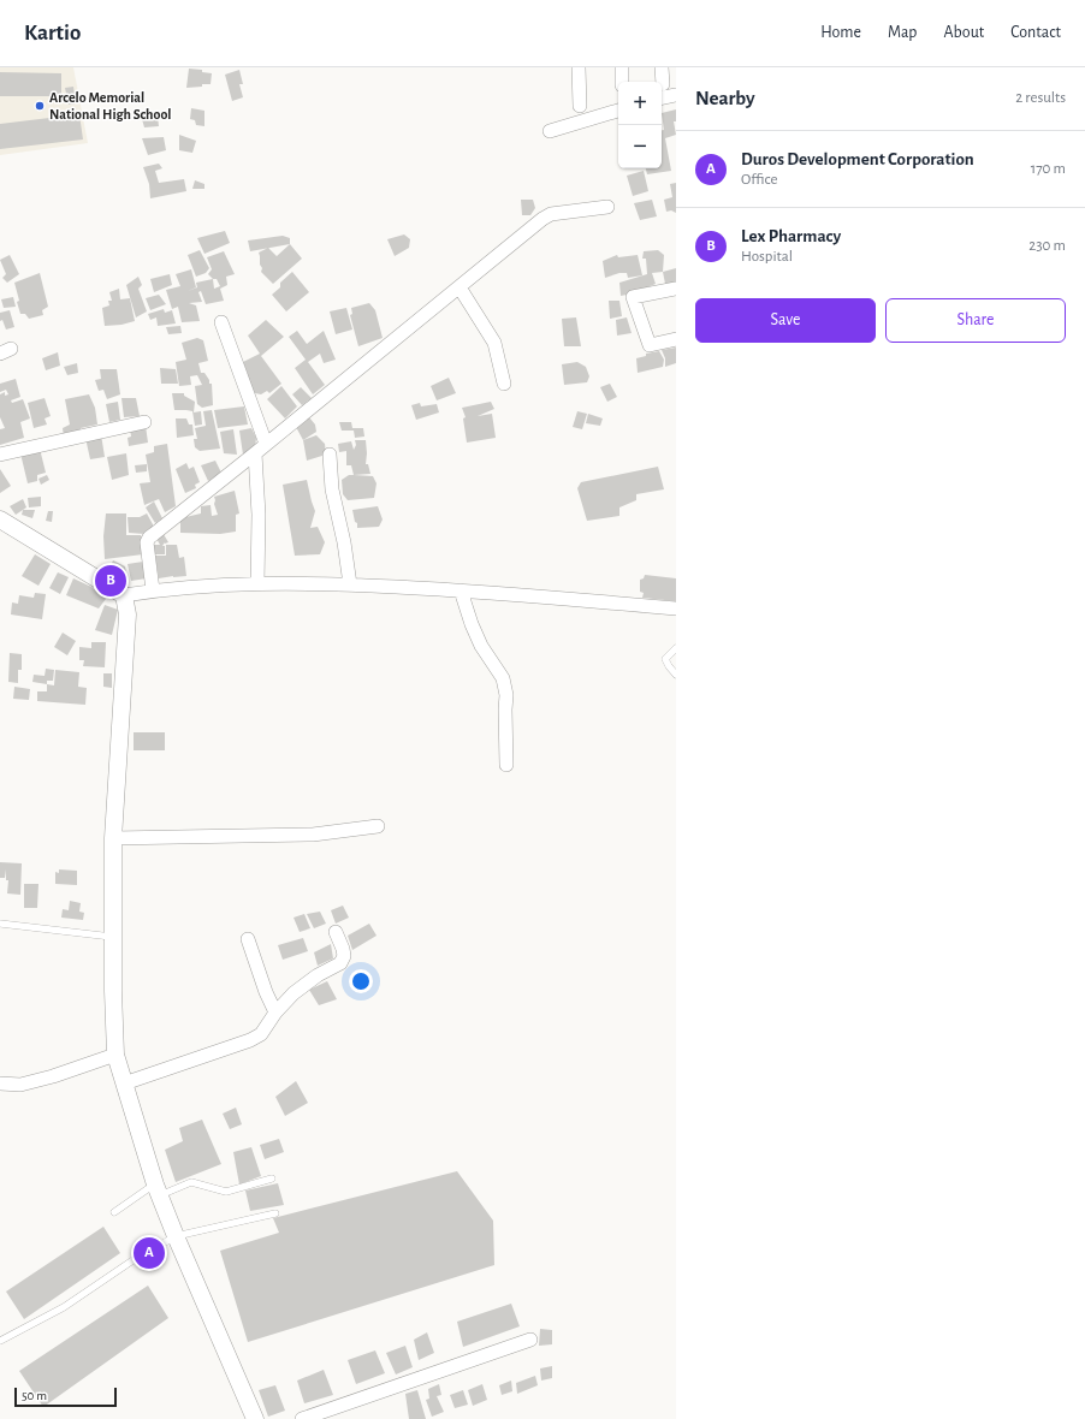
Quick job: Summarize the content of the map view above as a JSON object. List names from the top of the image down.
{
  "places": ["Arcelo Memorial National High School"],
  "scale_bar": "50 m",
  "page": {
    "header": "Kartio",
    "nav": [
      "Home",
      "Map",
      "About",
      "Contact"
    ],
    "heading": ["Nearby", "2 results"],
    "map_buttons": ["+", "−"],
    "list": [
      {
        "mark": "A",
        "name": "Duros Development Corporation",
        "note": "Office",
        "value": "170 m"
      },
      {
        "mark": "B",
        "name": "Lex Pharmacy",
        "note": "Hospital",
        "value": "230 m"
      }
    ],
    "buttons": ["Save", "Share"],
    "pins": ["B", "A"],
    "scale": "50 m"
  }
}
